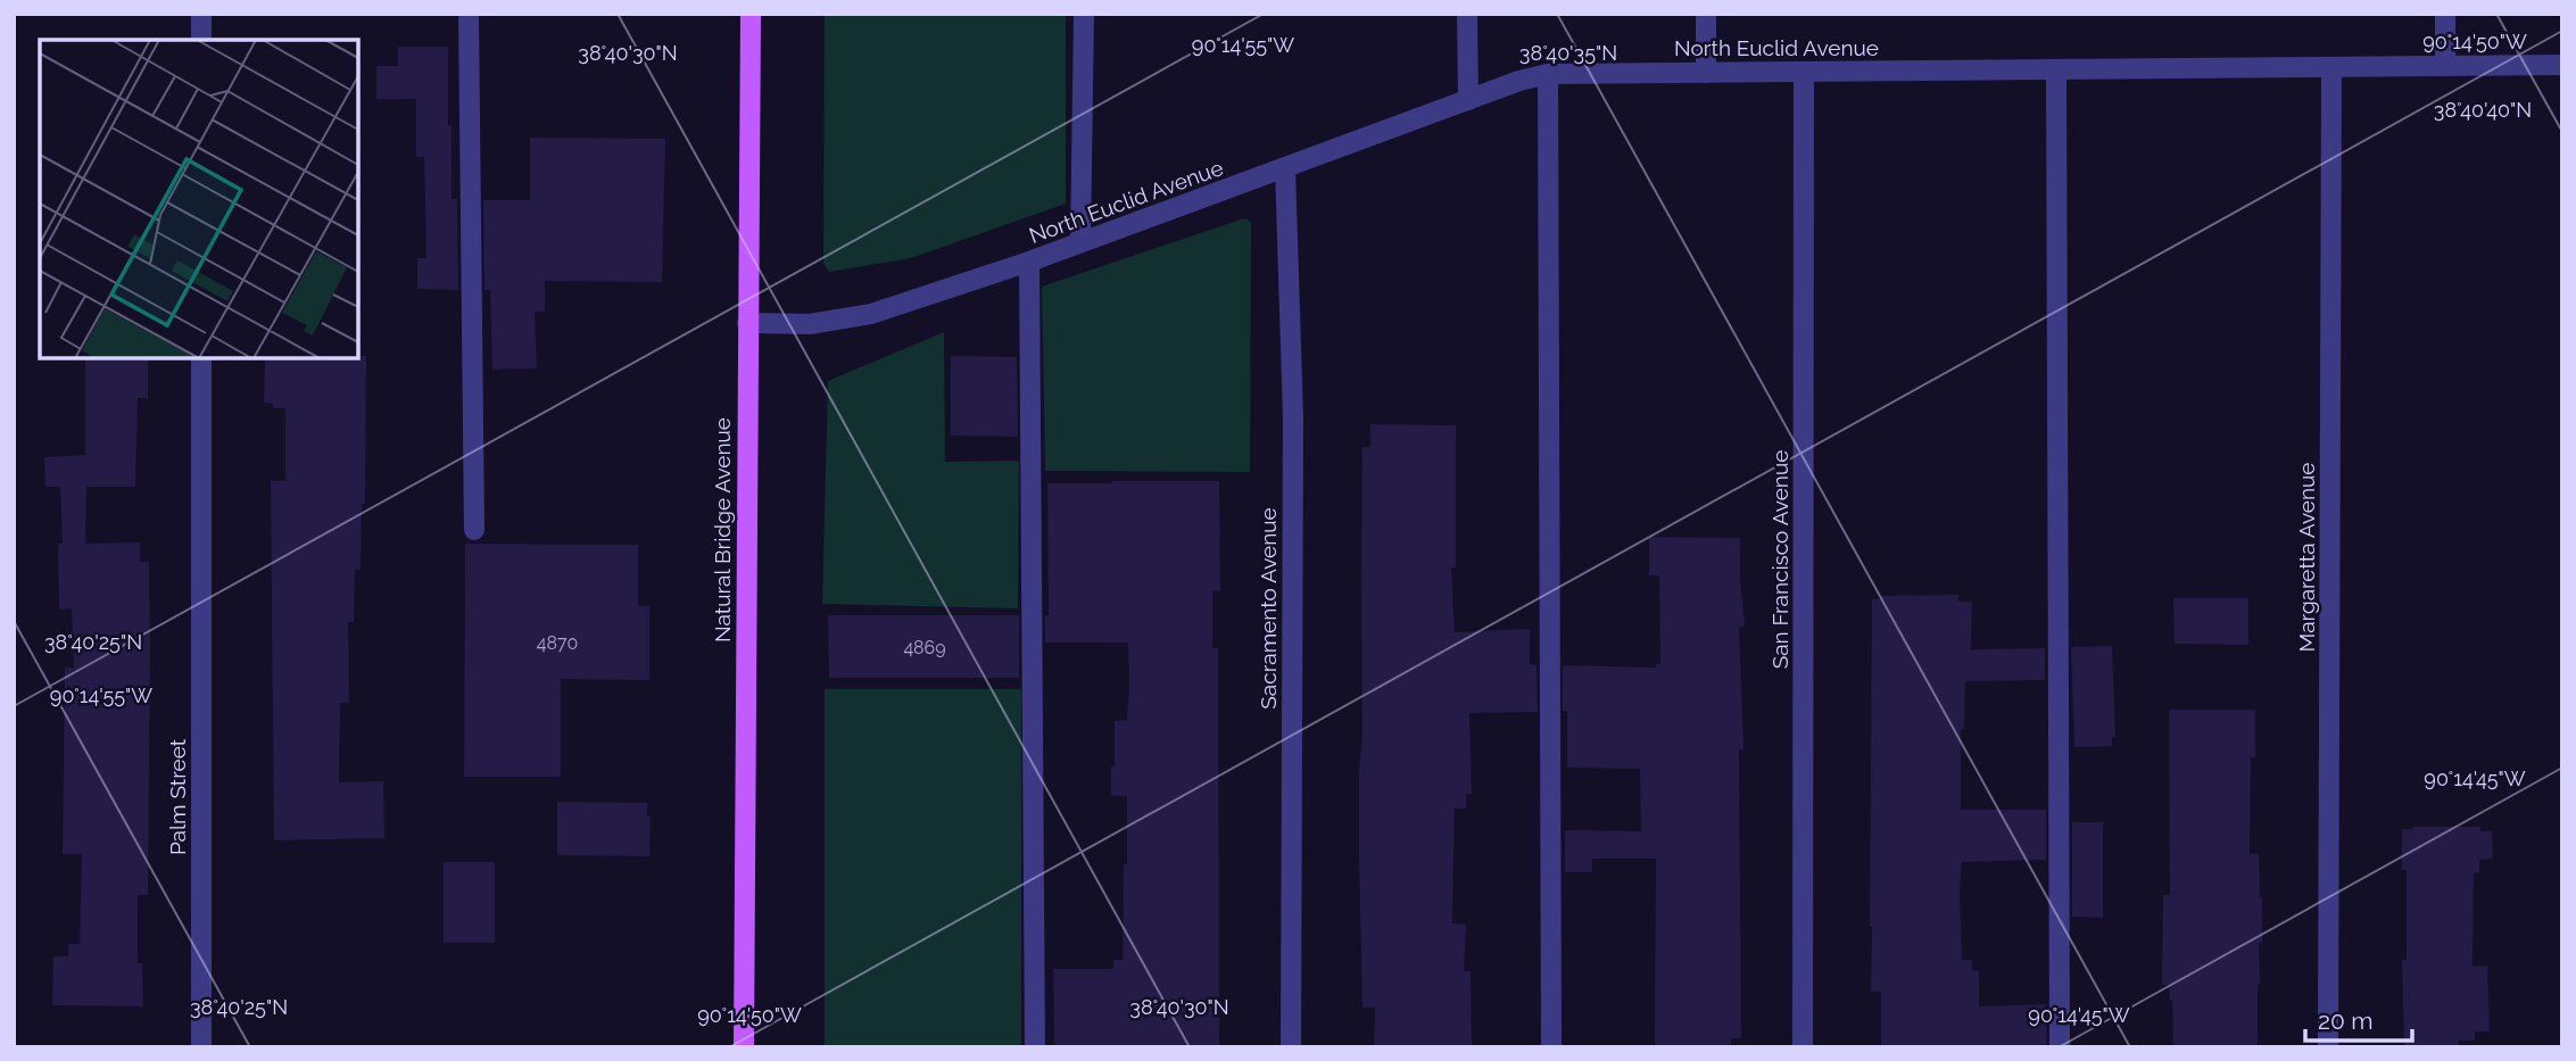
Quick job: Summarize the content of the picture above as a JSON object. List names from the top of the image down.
{
  "streets": {
    "main road": ["Natural Bridge Avenue"],
    "street": [
      "North Euclid Avenue",
      "Margaretta Avenue",
      "San Francisco Avenue",
      "Sacramento Avenue",
      "Palm Street"
    ]
  },
  "crossings": [
    ["North Euclid Avenue", "Natural Bridge Avenue"],
    ["North Euclid Avenue", "Margaretta Avenue"],
    ["North Euclid Avenue", "San Francisco Avenue"],
    ["North Euclid Avenue", "Sacramento Avenue"]
  ],
  "house_numbers": ["4870", "4869"],
  "scale_bar": "20 m",
  "coordinates": [
    "90°14'50\"W",
    "90°14'55\"W",
    "38°40'30\"N",
    "38°40'35\"N",
    "38°40'40\"N",
    "38°40'25\"N",
    "90°14'45\"W"
  ]
}
